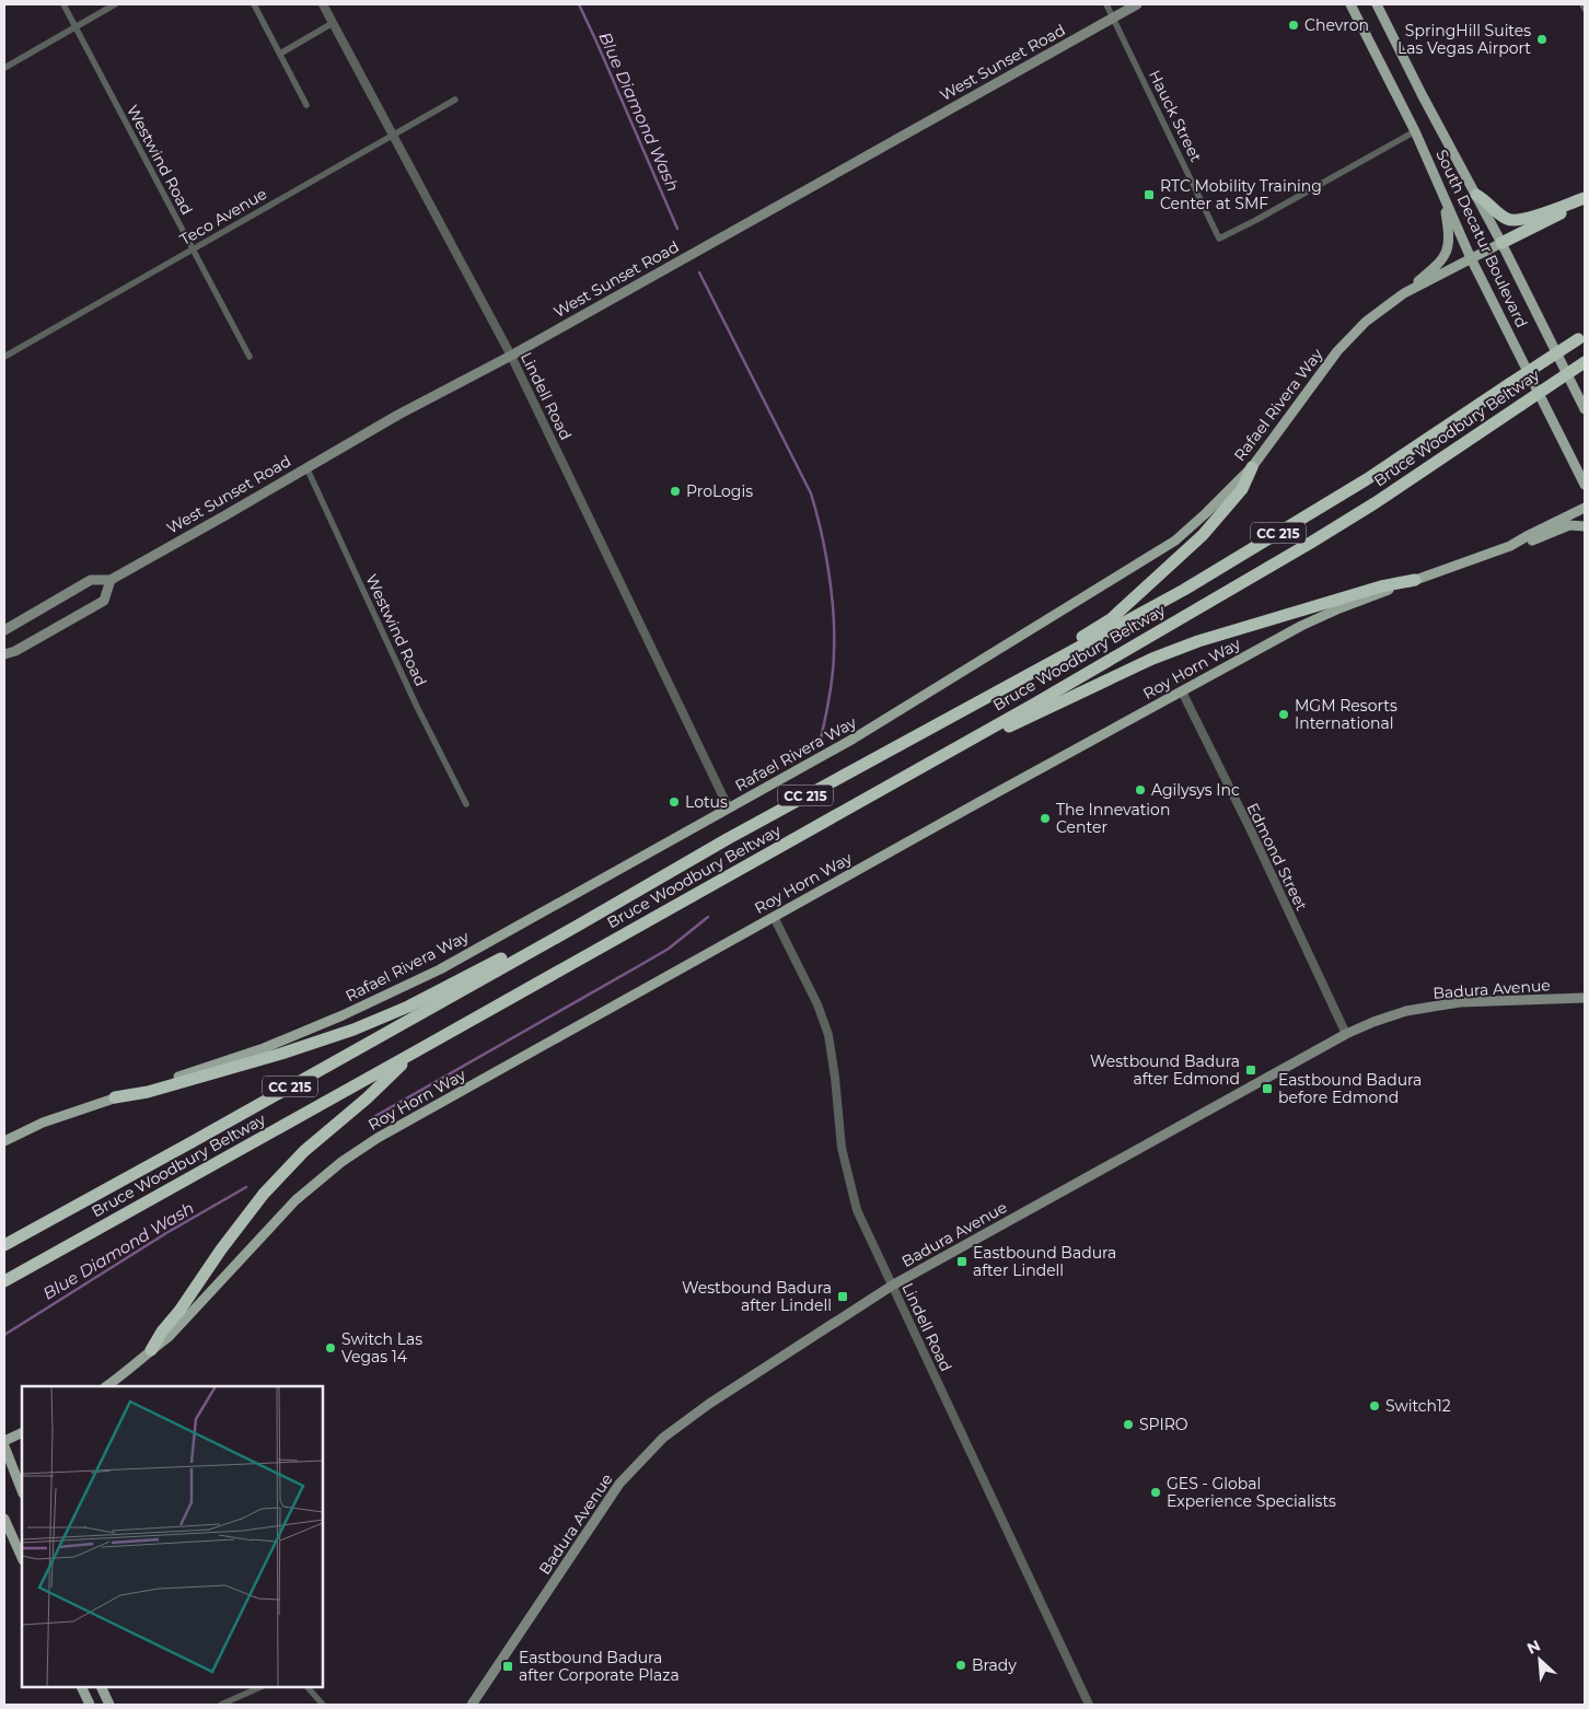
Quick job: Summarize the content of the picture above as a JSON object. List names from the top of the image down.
{
  "streets": {
    "highway": ["Bruce Woodbury Beltway", "CC 215"],
    "main road": [
      "West Sunset Road",
      "South Decatur Boulevard",
      "Rafael Rivera Way",
      "Roy Horn Way",
      "Badura Avenue"
    ],
    "street": [
      "Hauck Street",
      "Westwind Road",
      "Teco Avenue",
      "Lindell Road",
      "Edmond Street"
    ]
  },
  "crossings": [
    ["West Sunset Road", "Hauck Street"],
    ["West Sunset Road", "Westwind Road"],
    ["West Sunset Road", "Lindell Road"],
    ["Hauck Street", "South Decatur Boulevard"],
    ["Westwind Road", "Teco Avenue"],
    ["Teco Avenue", "Lindell Road"],
    ["South Decatur Boulevard", "Rafael Rivera Way"],
    ["Lindell Road", "Rafael Rivera Way"],
    ["Lindell Road", "Roy Horn Way"],
    ["Lindell Road", "Badura Avenue"],
    ["Roy Horn Way", "Edmond Street"],
    ["Edmond Street", "Badura Avenue"]
  ],
  "water": ["Blue Diamond Wash"],
  "places": {
    "other": [
      "Chevron",
      "SpringHill Suites Las Vegas Airport",
      "ProLogis",
      "MGM Resorts International",
      "Agilysys Inc",
      "Lotus",
      "The Innevation Center",
      "Switch Las Vegas 14",
      "Switch12",
      "SPIRO",
      "GES - Global Experience Specialists",
      "Brady"
    ],
    "transit": [
      "RTC Mobility Training Center at SMF",
      "Westbound Badura after Edmond",
      "Eastbound Badura before Edmond",
      "Eastbound Badura after Lindell",
      "Westbound Badura after Lindell",
      "Eastbound Badura after Corporate Plaza"
    ]
  },
  "north": "top left"
}
